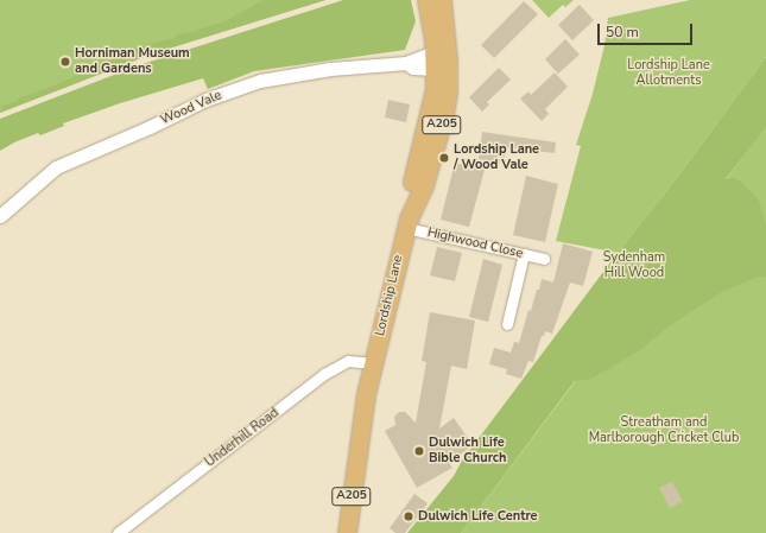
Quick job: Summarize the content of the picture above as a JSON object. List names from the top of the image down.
{
  "streets": {
    "highway": ["A205", "Lordship Lane"],
    "street": ["Wood Vale", "Highwood Close", "Underhill Road"]
  },
  "crossings": [
    ["Wood Vale", "A205"],
    ["A205", "Highwood Close"],
    ["A205", "Lordship Lane"],
    ["Highwood Close", "Lordship Lane"],
    ["Lordship Lane", "Underhill Road"]
  ],
  "parks": ["Lordship Lane Allotments", "Sydenham Hill Wood", "Streatham and Marlborough Cricket Club"],
  "places": [
    "Horniman Museum and Gardens",
    "Lordship Lane / Wood Vale",
    "Dulwich Life Bible Church",
    "Dulwich Life Centre"
  ],
  "scale_bar": "50 m"
}
